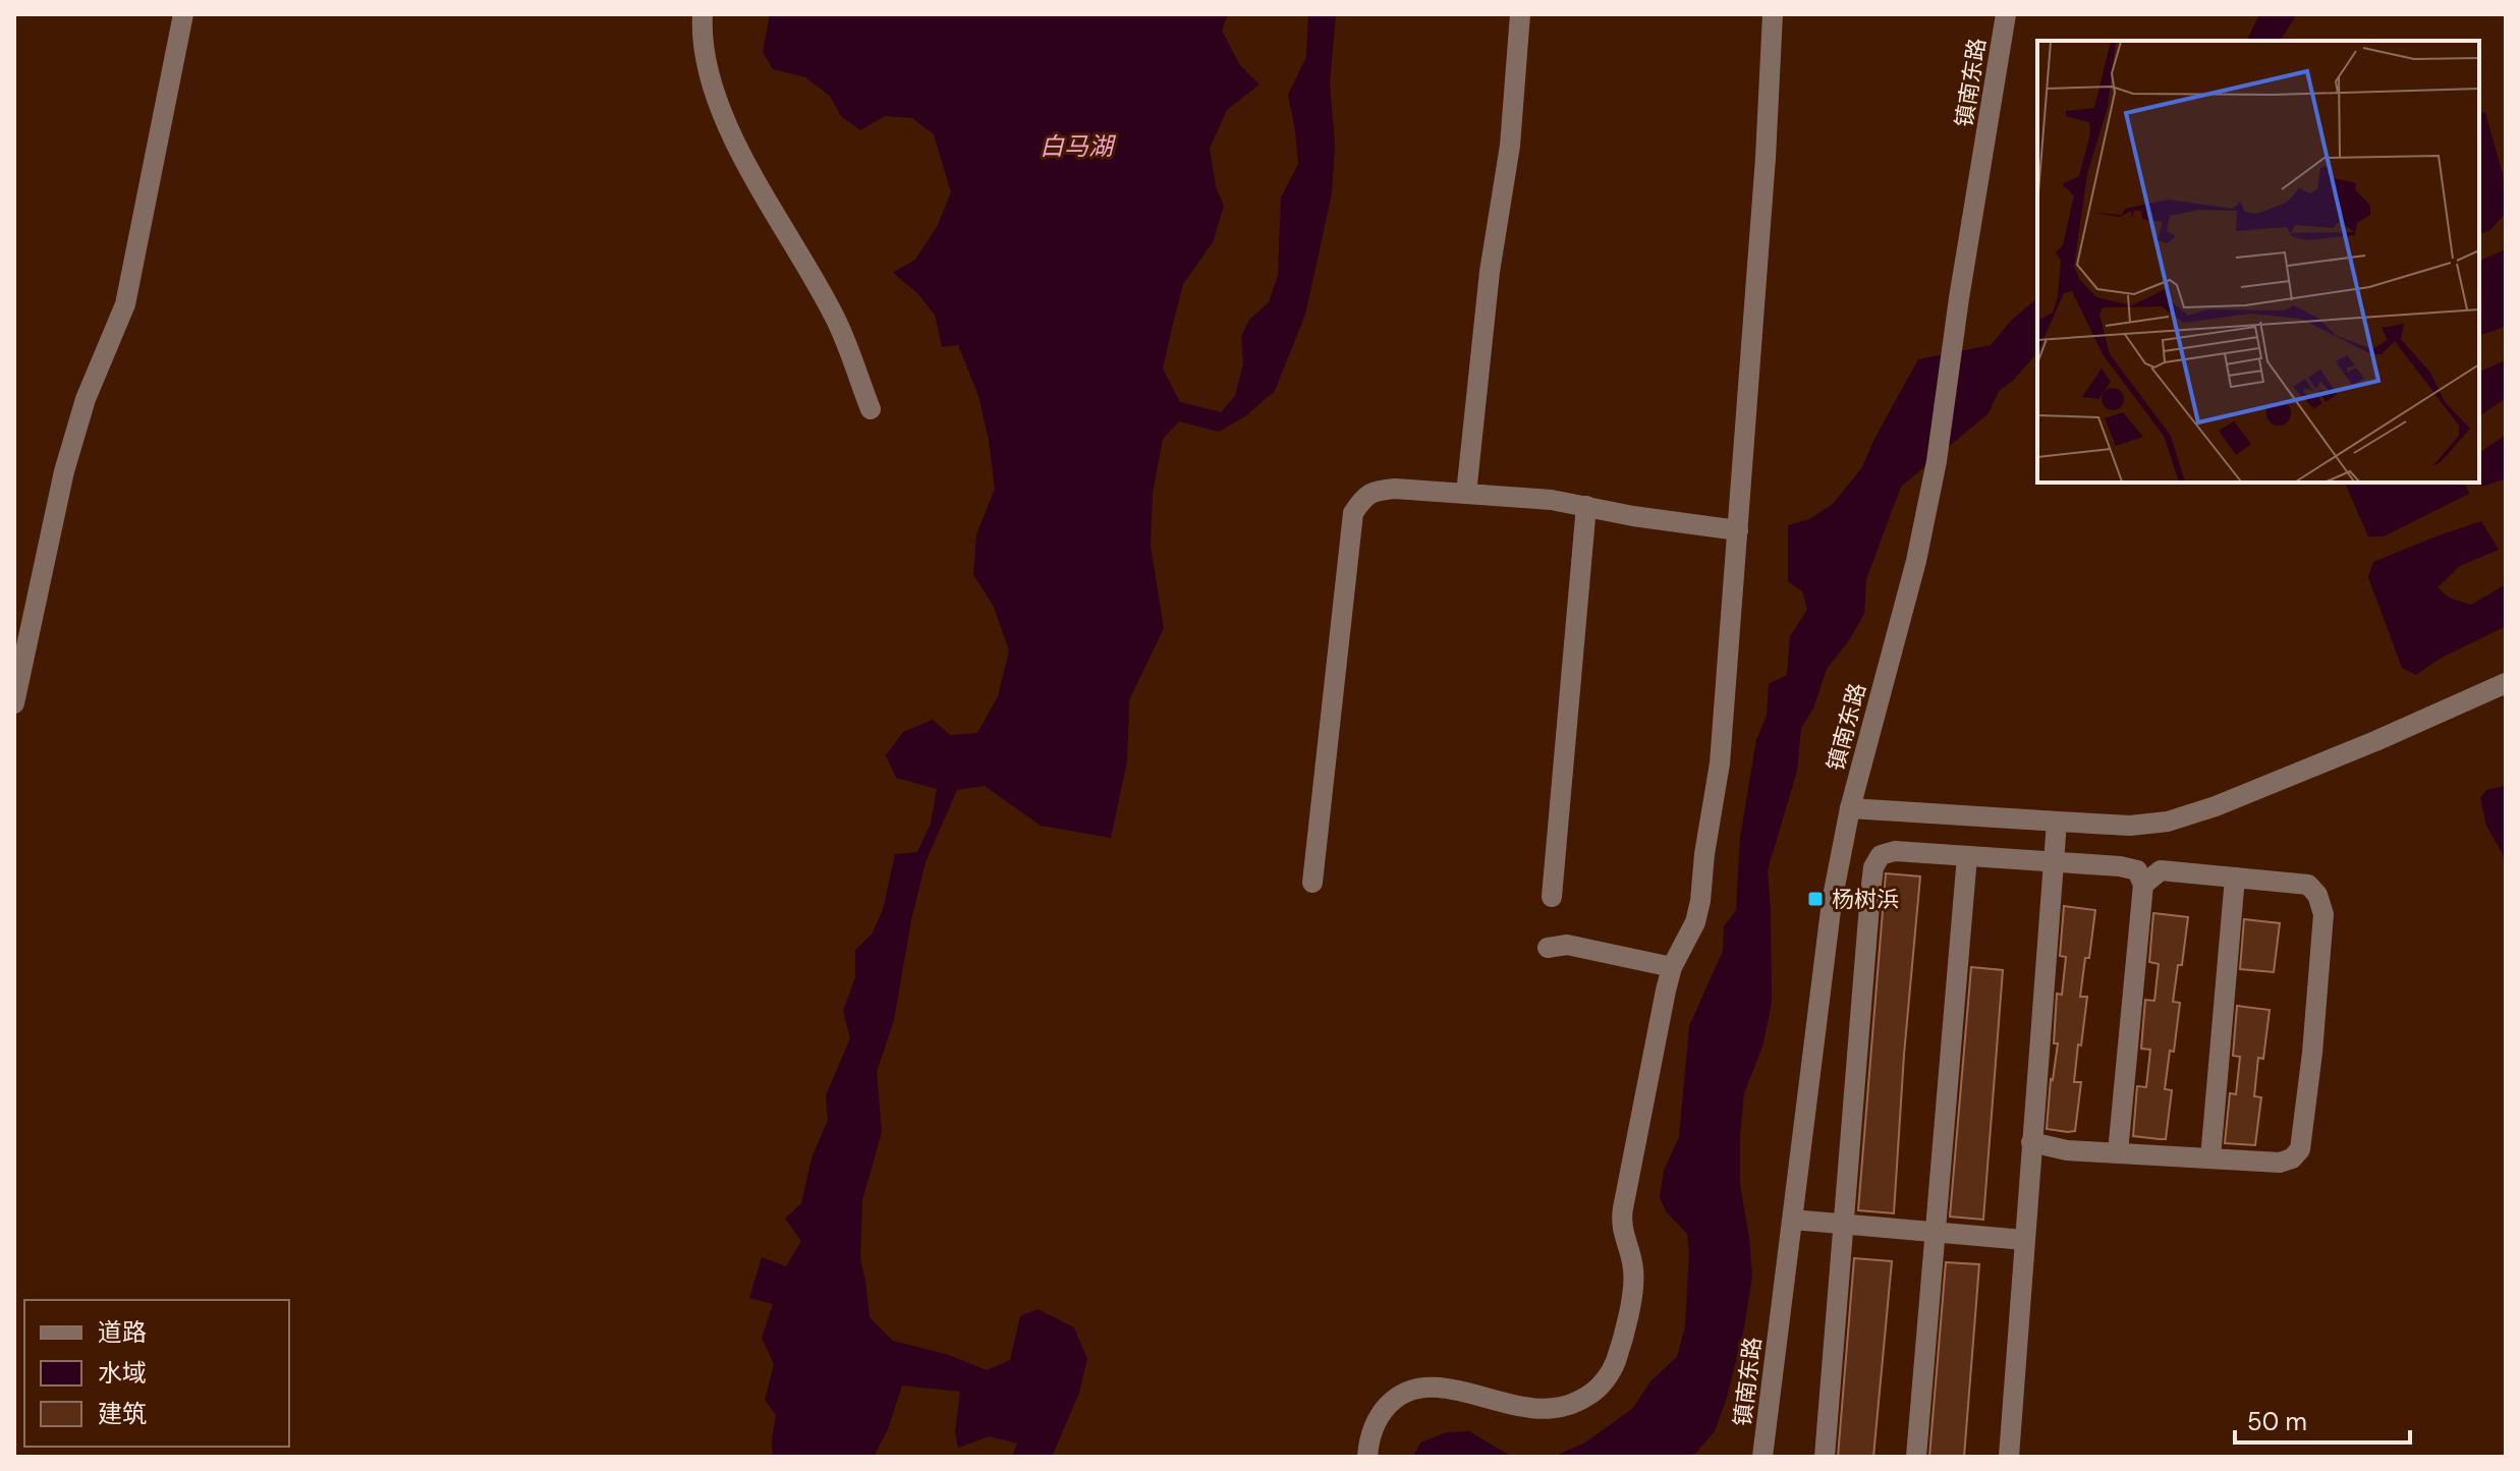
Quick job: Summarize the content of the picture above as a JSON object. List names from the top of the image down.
{
  "streets": {
    "street": ["镇南东路"]
  },
  "water": ["白马湖"],
  "places": {
    "transit": ["杨树浜"]
  },
  "legend": ["道路", "水域", "建筑"],
  "scale_bar": "50 m"
}
